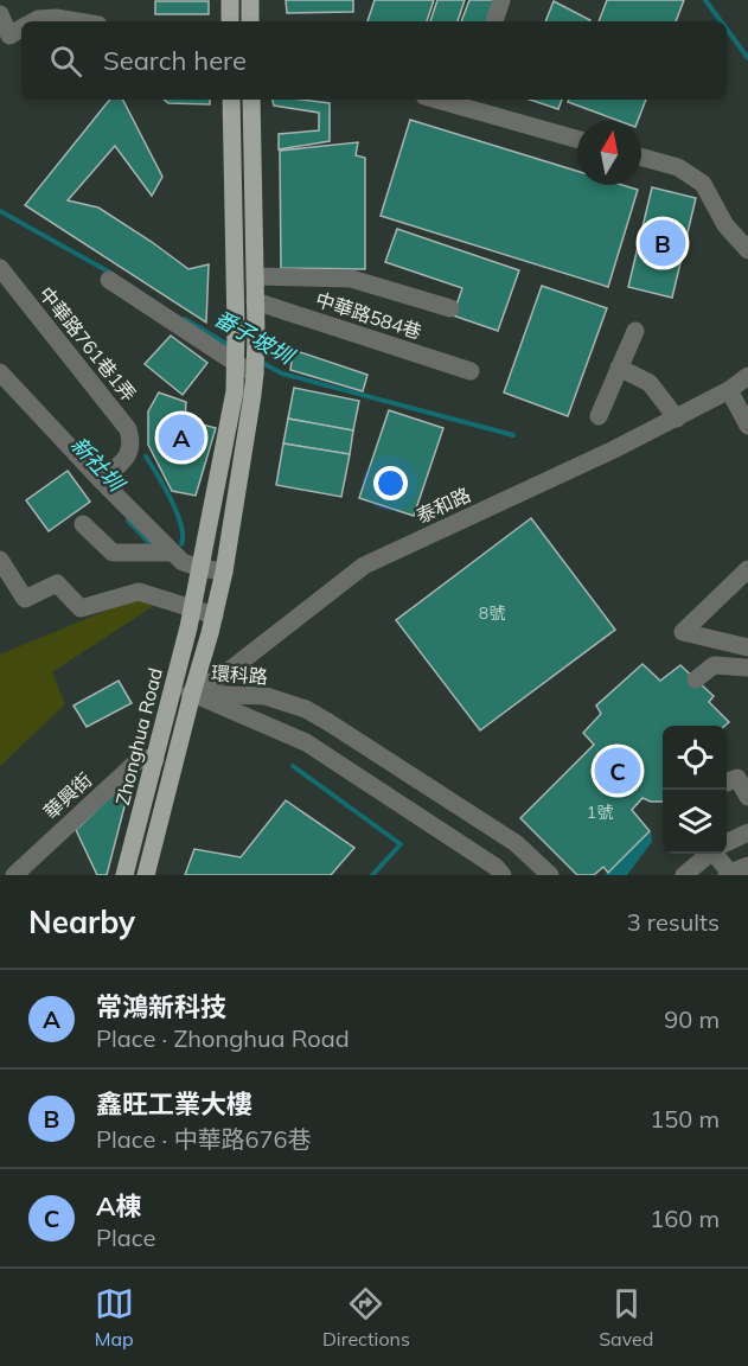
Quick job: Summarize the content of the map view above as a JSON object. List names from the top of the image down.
{
  "streets": {
    "main road": ["Zhonghua Road"],
    "street": [
      "中華路584巷",
      "中華路761巷1弄",
      "泰和路",
      "環科路",
      "華興街"
    ]
  },
  "crossings": [
    ["泰和路", "環科路"],
    ["Zhonghua Road", "華興街"]
  ],
  "water": ["番子坡圳", "新社圳"],
  "house_numbers": ["8號", "1號"],
  "north": "top",
  "page": {
    "search": "Search here",
    "pins": ["B", "A", "C"],
    "heading": ["Nearby", "3 results"],
    "list": [
      {
        "mark": "A",
        "name": "常鴻新科技",
        "note": "Place · Zhonghua Road",
        "value": "90 m"
      },
      {
        "mark": "B",
        "name": "鑫旺工業大樓",
        "note": "Place · 中華路676巷",
        "value": "150 m"
      },
      {
        "mark": "C",
        "name": "A棟",
        "note": "Place",
        "value": "160 m"
      }
    ],
    "nav": ["Map", "Directions", "Saved"]
  }
}
